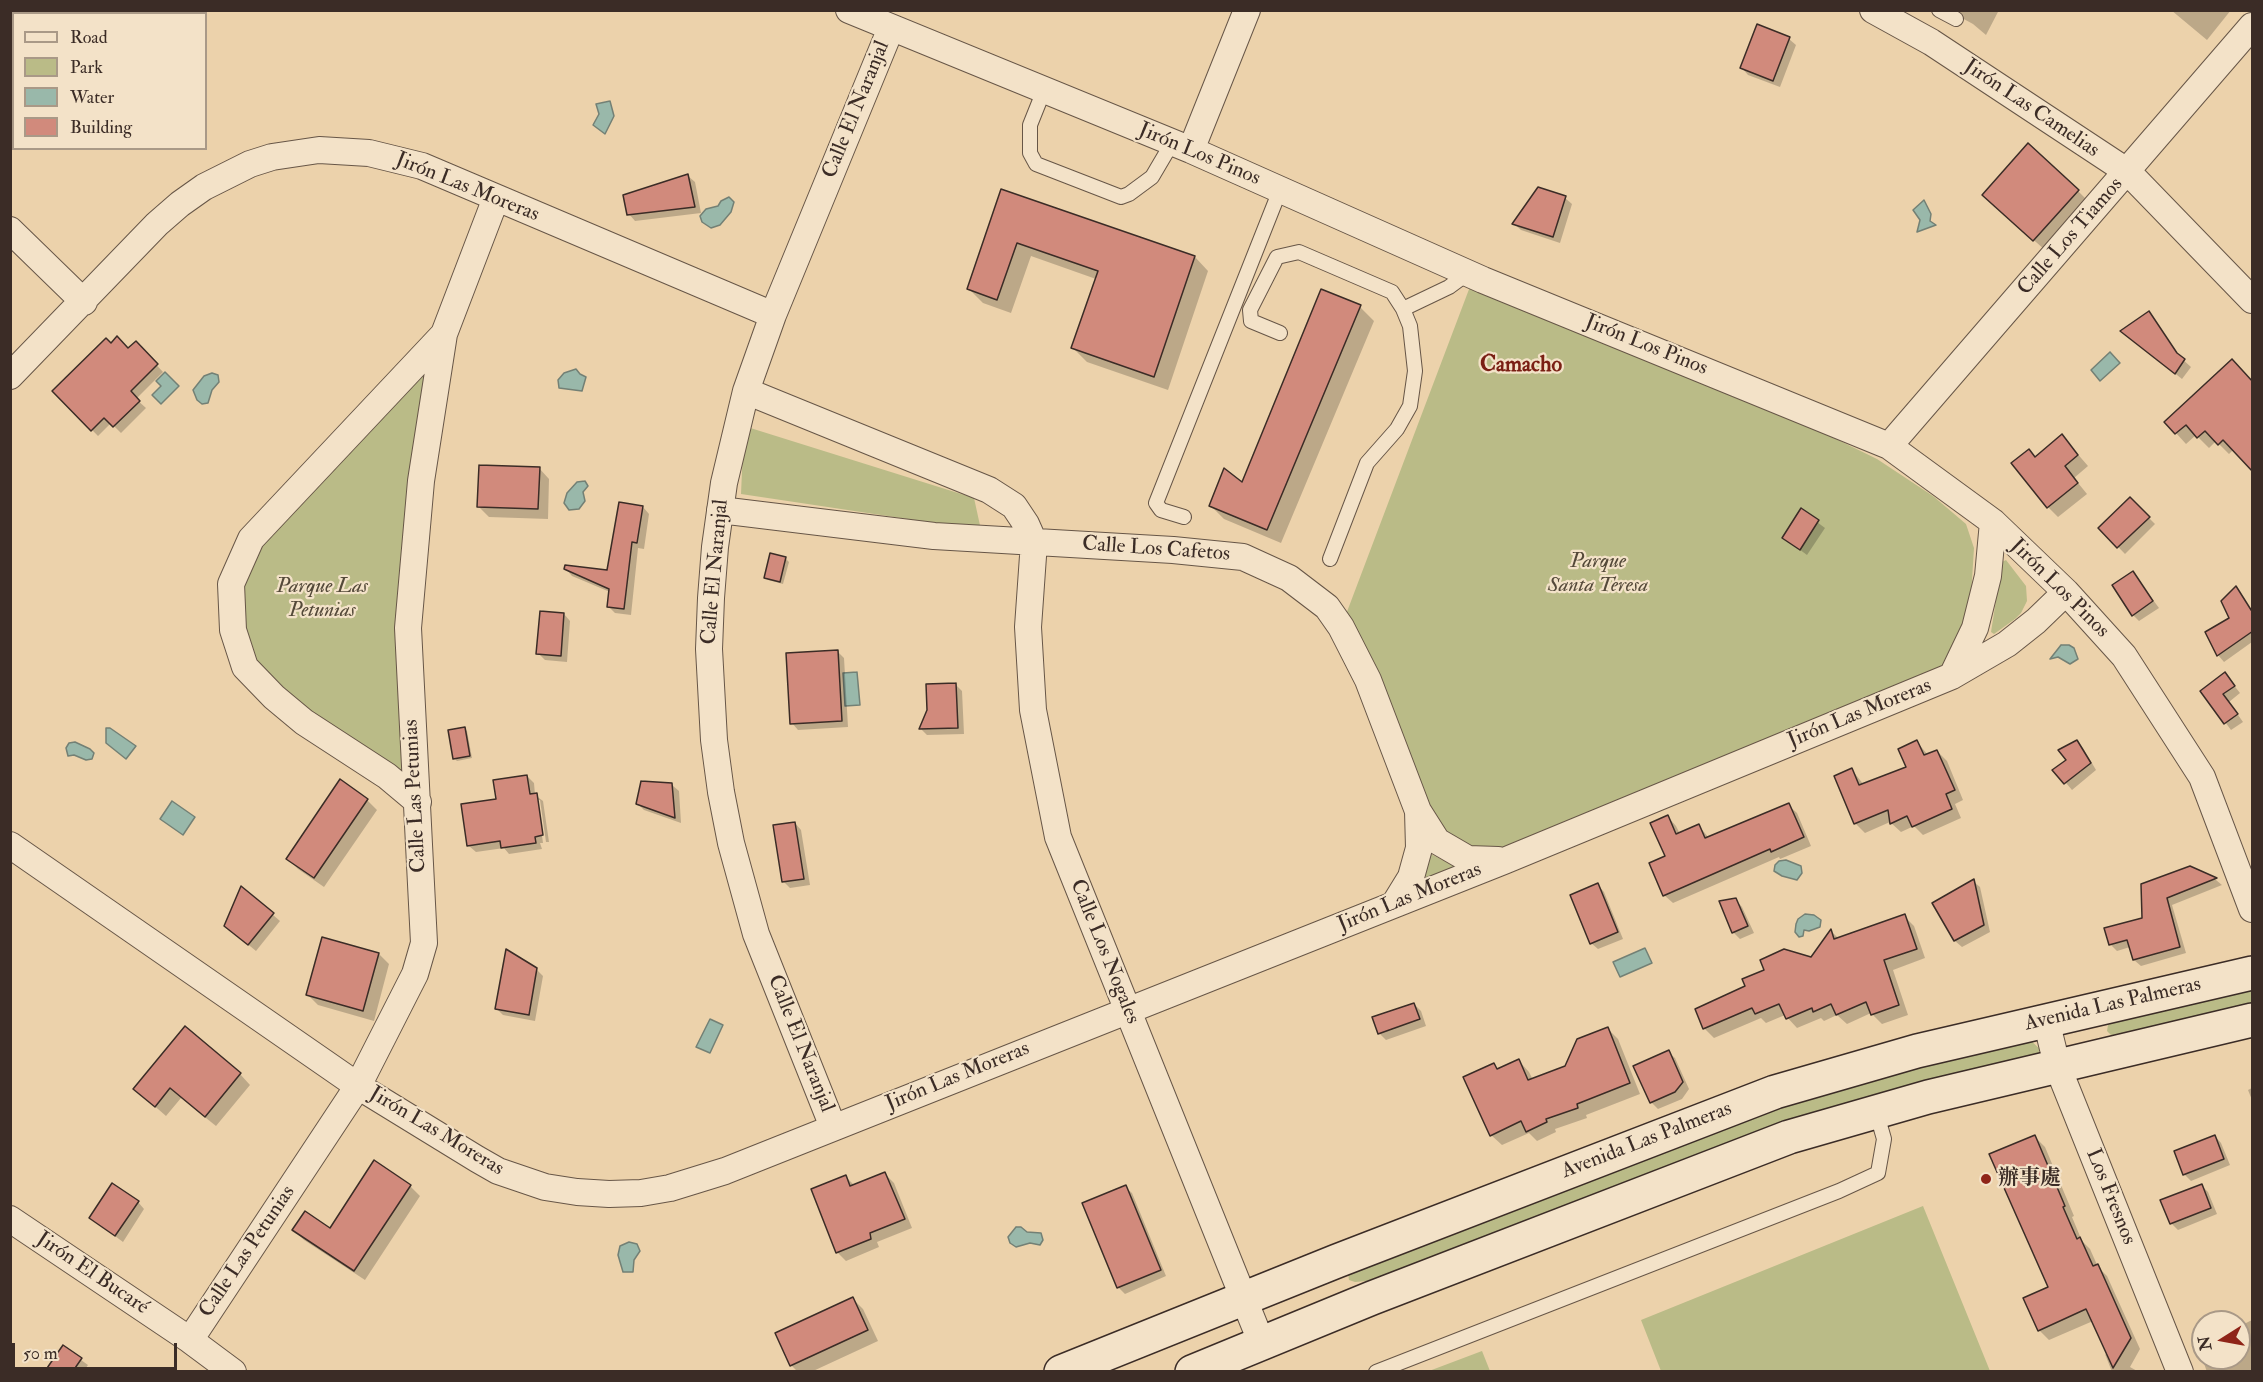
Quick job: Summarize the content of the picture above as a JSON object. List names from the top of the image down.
{
  "streets": {
    "main road": ["Avenida Las Palmeras"],
    "street": [
      "Jirón Las Camelias",
      "Calle El Naranjal",
      "Jirón Los Pinos",
      "Jirón Las Moreras",
      "Calle Los Tiamos",
      "Calle Los Cafetos",
      "Calle Las Petunias",
      "Calle Los Nogales",
      "Los Fresnos",
      "Jirón El Bucaré"
    ]
  },
  "crossings": [
    ["Jirón Las Camelias", "Calle Los Tiamos"],
    ["Calle El Naranjal", "Jirón Los Pinos"],
    ["Calle El Naranjal", "Jirón Las Moreras"],
    ["Calle El Naranjal", "Calle Los Cafetos"],
    ["Jirón Los Pinos", "Jirón Las Moreras"],
    ["Jirón Los Pinos", "Calle Los Tiamos"],
    ["Jirón Las Moreras", "Calle Los Cafetos"],
    ["Jirón Las Moreras", "Calle Las Petunias"],
    ["Jirón Las Moreras", "Calle Los Nogales"],
    ["Calle Los Cafetos", "Calle Los Nogales"],
    ["Calle Las Petunias", "Jirón El Bucaré"],
    ["Calle Los Nogales", "Avenida Las Palmeras"],
    ["Avenida Las Palmeras", "Los Fresnos"]
  ],
  "districts": ["Camacho"],
  "parks": ["Parque Santa Teresa", "Parque Las Petunias"],
  "places": ["辦事處"],
  "legend": [
    "Road",
    "Park",
    "Water",
    "Building"
  ],
  "scale_bar": "50 m",
  "north": "left"
}
